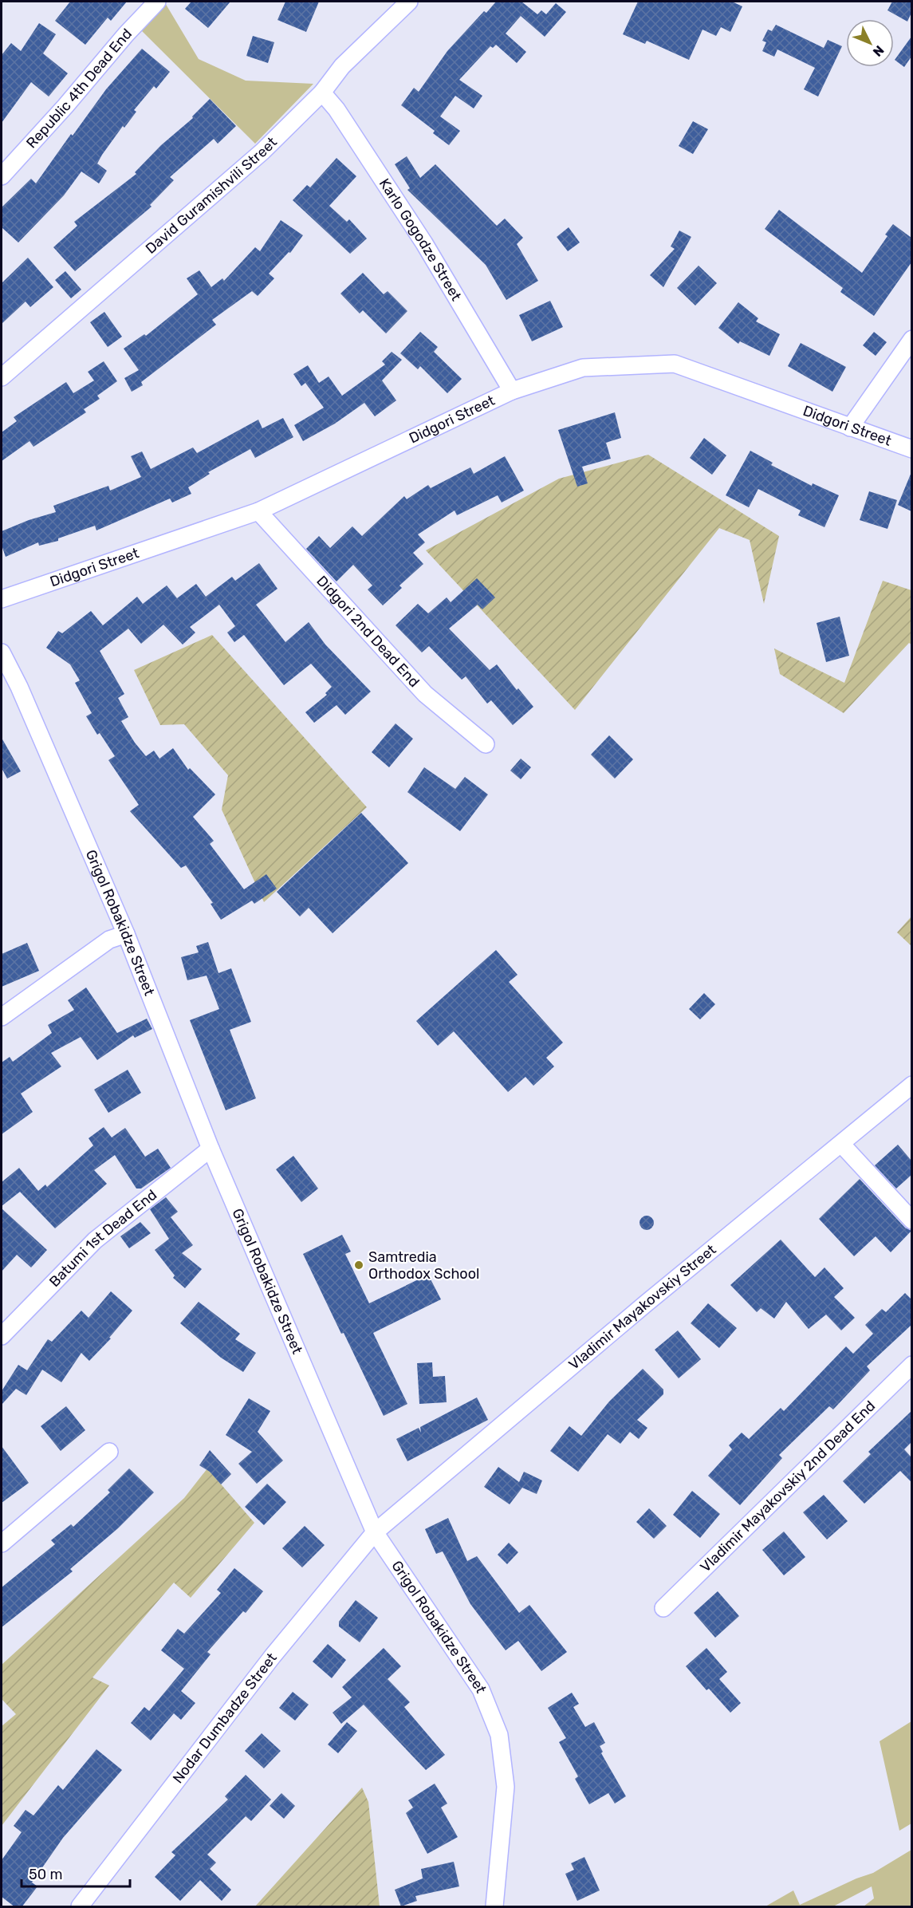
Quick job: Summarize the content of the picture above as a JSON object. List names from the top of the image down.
{
  "streets": {
    "street": [
      "Republic 4th Dead End",
      "David Guramishvili Street",
      "Karlo Gogodze Street",
      "Didgori Street",
      "Didgori 2nd Dead End",
      "Grigol Robakidze Street",
      "Batumi 1st Dead End",
      "Vladimir Mayakovskiy Street",
      "Vladimir Mayakovskiy 2nd Dead End",
      "Nodar Dumbadze Street"
    ]
  },
  "crossings": [
    ["David Guramishvili Street", "Karlo Gogodze Street"],
    ["Karlo Gogodze Street", "Didgori Street"],
    ["Didgori Street", "Didgori 2nd Dead End"],
    ["Grigol Robakidze Street", "Batumi 1st Dead End"],
    ["Grigol Robakidze Street", "Vladimir Mayakovskiy Street"],
    ["Grigol Robakidze Street", "Nodar Dumbadze Street"],
    ["Vladimir Mayakovskiy Street", "Nodar Dumbadze Street"]
  ],
  "places": ["Samtredia Orthodox School"],
  "scale_bar": "50 m",
  "north": "bottom right"
}
